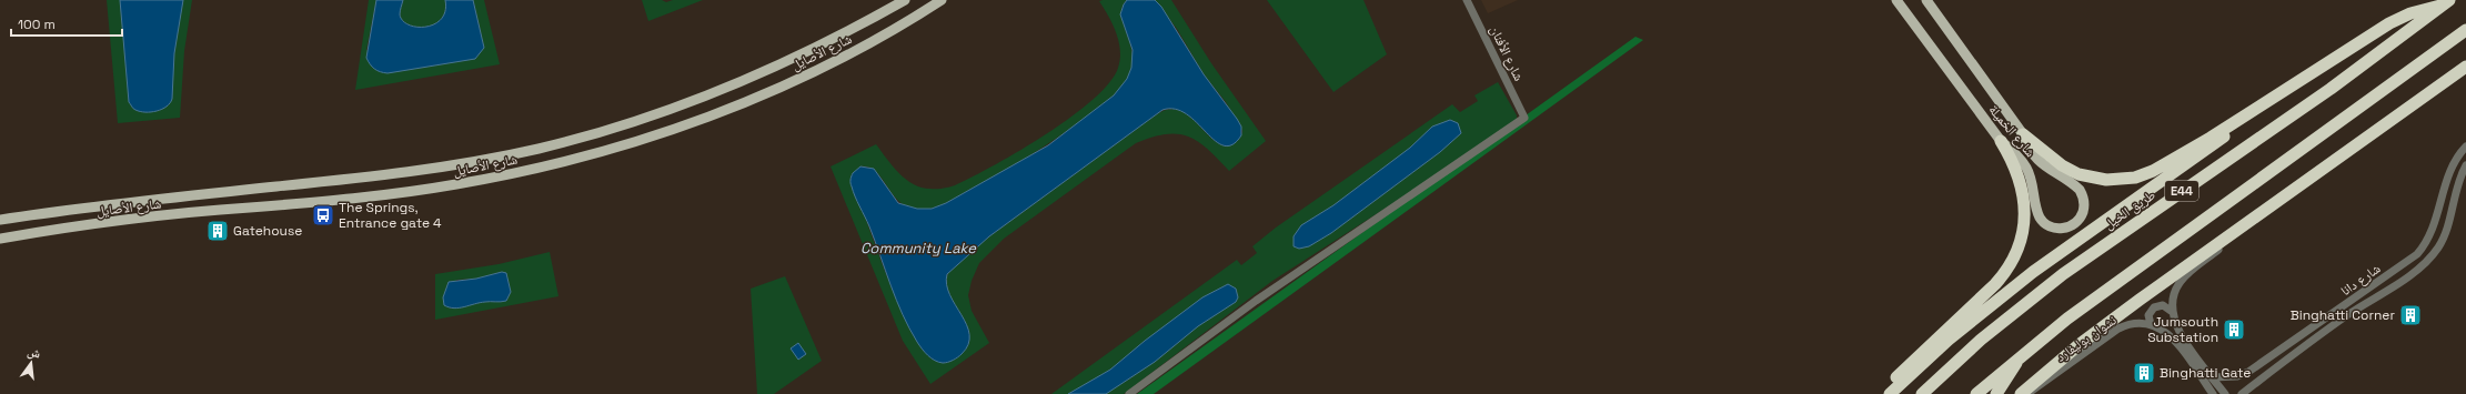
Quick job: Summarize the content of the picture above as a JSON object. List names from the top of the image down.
{
  "streets": {
    "highway": ["E44", "طريق الخيل"],
    "main road": ["شارع الأصايل", "شارع الخميلة"],
    "street": ["شارع الأفنان", "شارع دانا", "نشوان بوليفارد"]
  },
  "water": ["Community Lake"],
  "places": {
    "bus stop": ["The Springs, Entrance gate 4"],
    "building": [
      "Gatehouse",
      "Binghatti Corner",
      "Jumsouth Substation",
      "Binghatti Gate"
    ]
  },
  "scale_bar": "100 m",
  "north": "top"
}
